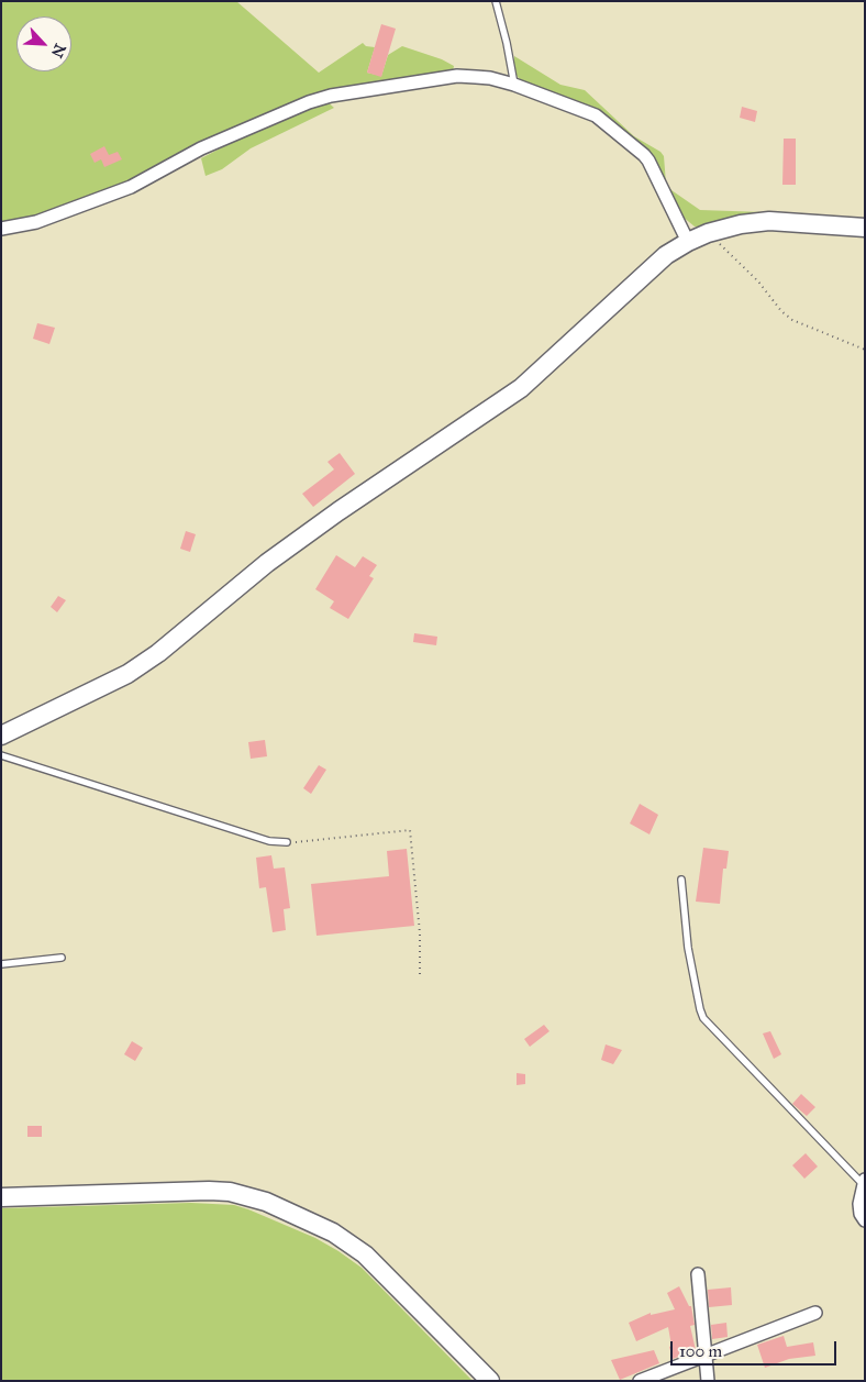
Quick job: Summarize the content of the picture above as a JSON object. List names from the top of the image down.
{
  "scale_bar": "100 m",
  "north": "bottom right"
}
